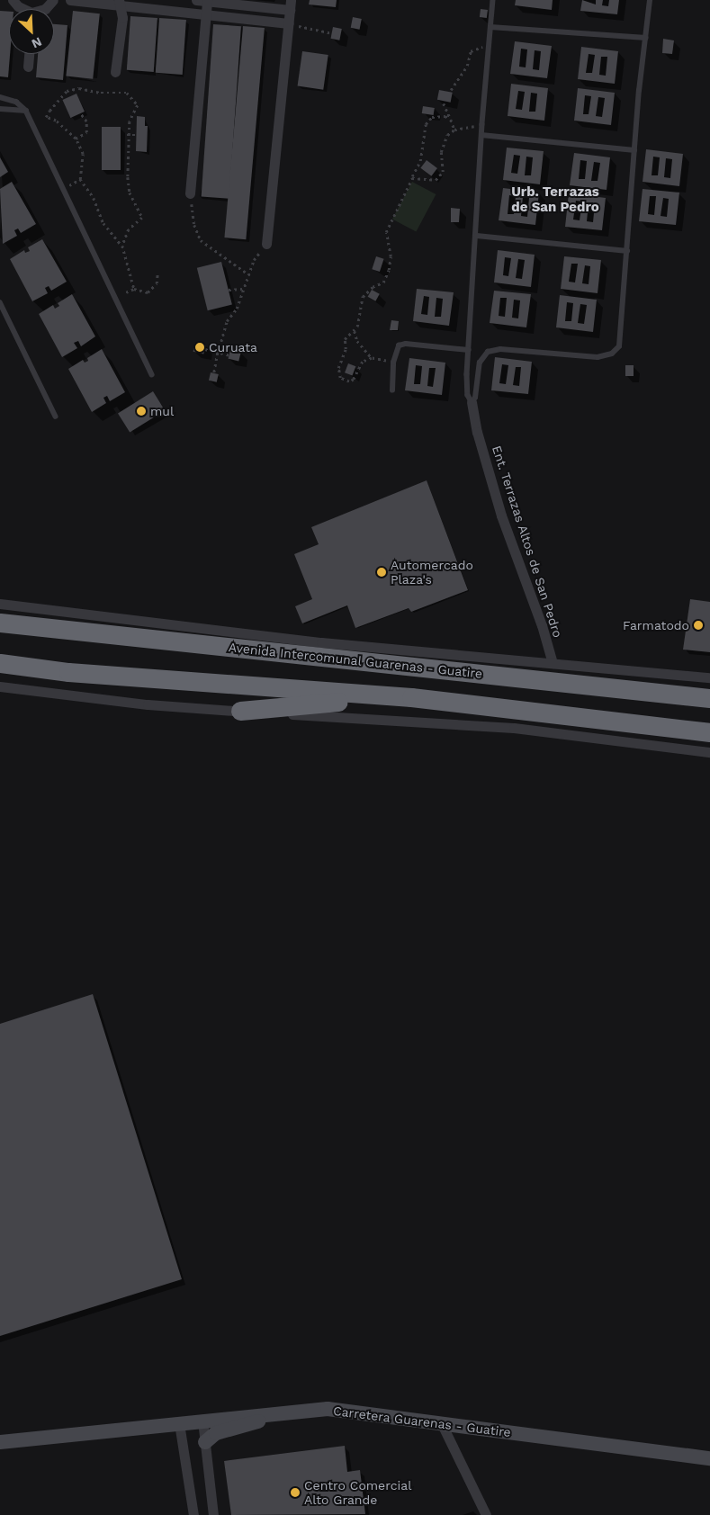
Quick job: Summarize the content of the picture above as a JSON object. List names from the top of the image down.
{
  "streets": {
    "highway": ["Avenida Intercomunal Guarenas - Guatire"],
    "main road": ["Carretera Guarenas - Guatire"],
    "street": ["Ent. Terrazas Altos de San Pedro"]
  },
  "crossings": [
    ["Ent. Terrazas Altos de San Pedro", "Avenida Intercomunal Guarenas - Guatire"]
  ],
  "districts": ["Urb. Terrazas de San Pedro"],
  "places": [
    "Curuata",
    "mul",
    "Automercado Plaza's",
    "Farmatodo",
    "Centro Comercial Alto Grande"
  ],
  "north": "bottom right"
}
